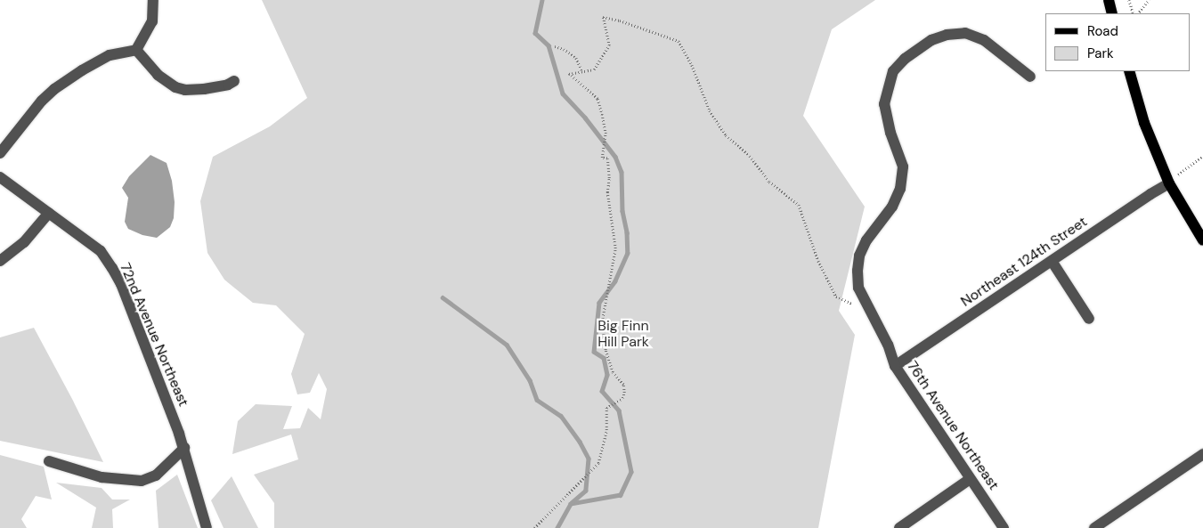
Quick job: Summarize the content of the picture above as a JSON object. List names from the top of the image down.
{
  "streets": {
    "street": ["Northeast 124th Street", "72nd Avenue Northeast", "76th Avenue Northeast"]
  },
  "crossings": [
    ["Northeast 124th Street", "76th Avenue Northeast"]
  ],
  "parks": ["Big Finn Hill Park"],
  "legend": ["Road", "Park"]
}
